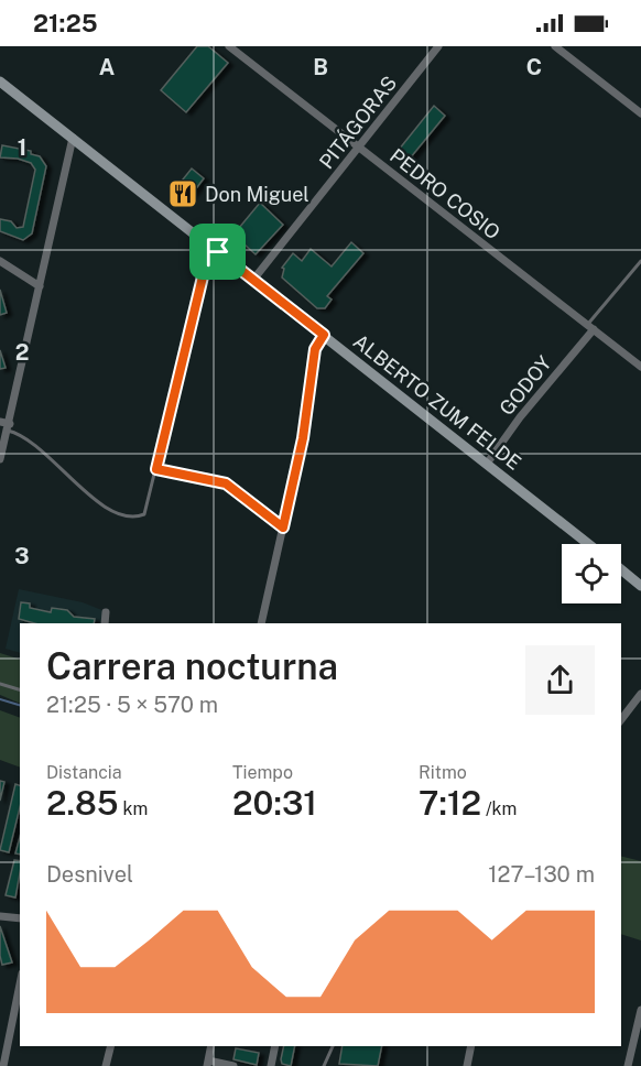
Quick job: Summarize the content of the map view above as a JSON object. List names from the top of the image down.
{
  "streets": {
    "street": [
      "PITÁGORAS",
      "PEDRO COSIO",
      "GODOY",
      "ALBERTO ZUM FELDE"
    ]
  },
  "crossings": [
    ["PITÁGORAS", "PEDRO COSIO"],
    ["PITÁGORAS", "ALBERTO ZUM FELDE"],
    ["PEDRO COSIO", "GODOY"],
    ["GODOY", "ALBERTO ZUM FELDE"]
  ],
  "places": {
    "restaurant": ["Don Miguel"]
  },
  "page": {
    "status": "21:25",
    "heading": ["Carrera nocturna", "21:25 · 5 × 570 m"],
    "stats": [
      ["Distancia", "2.85 km"],
      ["Tiempo", "20:31"],
      ["Ritmo", "7:12 /km"]
    ],
    "chart": ["Desnivel", "127–130 m"]
  },
  "grid": {
    "columns": ["A", "B", "C"],
    "rows": ["1", "2", "3"]
  }
}
